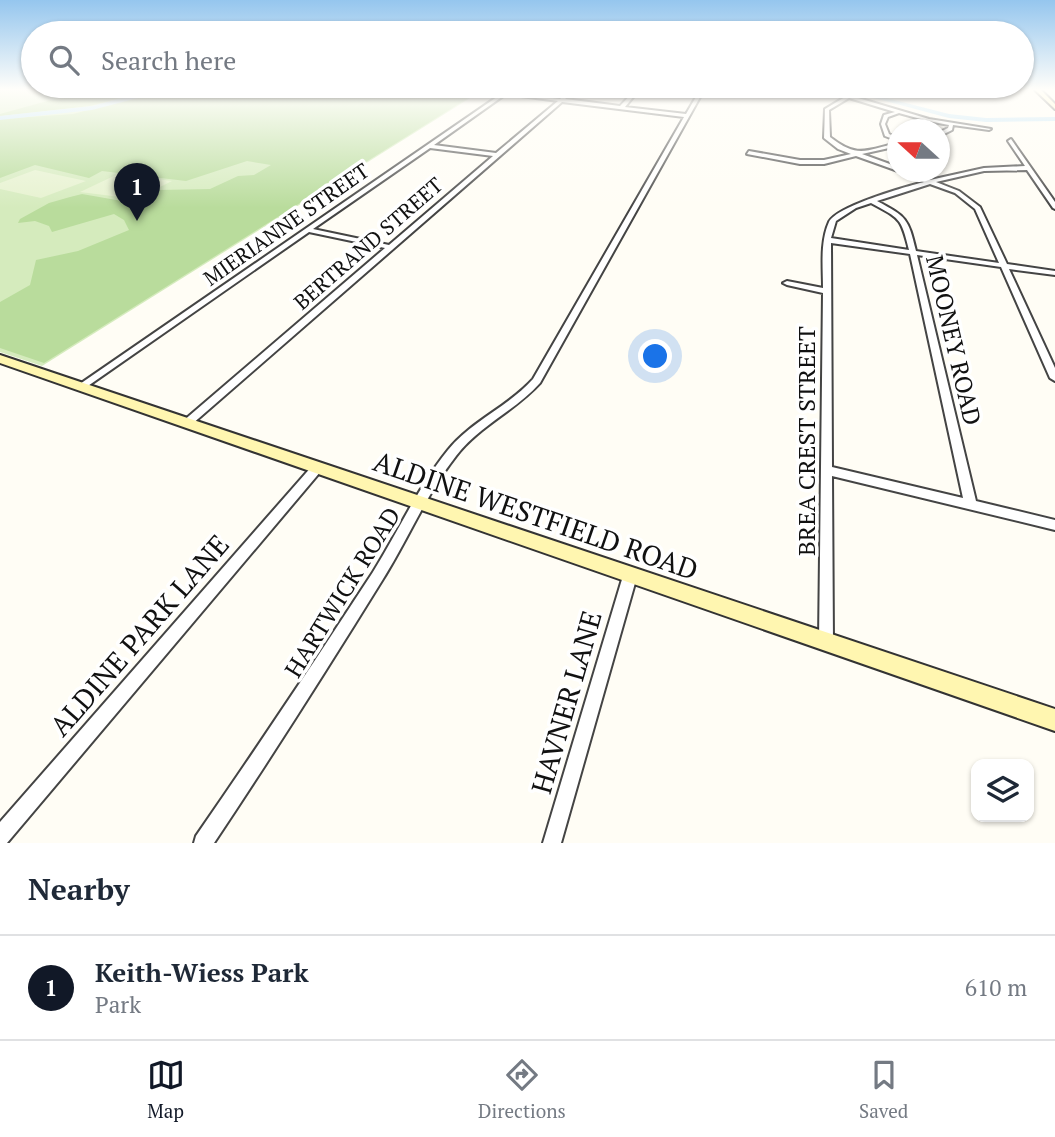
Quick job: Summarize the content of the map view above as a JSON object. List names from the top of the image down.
{
  "streets": {
    "main road": ["ALDINE WESTFIELD ROAD"],
    "street": [
      "MIERIANNE STREET",
      "BERTRAND STREET",
      "MOONEY ROAD",
      "BREA CREST STREET",
      "HARTWICK ROAD",
      "ALDINE PARK LANE",
      "HAVNER LANE"
    ]
  },
  "crossings": [
    ["MIERIANNE STREET", "ALDINE WESTFIELD ROAD"],
    ["BERTRAND STREET", "ALDINE WESTFIELD ROAD"],
    ["BREA CREST STREET", "ALDINE WESTFIELD ROAD"],
    ["ALDINE WESTFIELD ROAD", "HARTWICK ROAD"],
    ["ALDINE WESTFIELD ROAD", "ALDINE PARK LANE"],
    ["ALDINE WESTFIELD ROAD", "HAVNER LANE"]
  ],
  "north": "left",
  "page": {
    "search": "Search here",
    "pins": "1",
    "heading": "Nearby",
    "list": [
      {
        "mark": "1",
        "name": "Keith-Wiess Park",
        "note": "Park",
        "value": "610 m"
      }
    ],
    "nav": ["Map", "Directions", "Saved"]
  }
}
